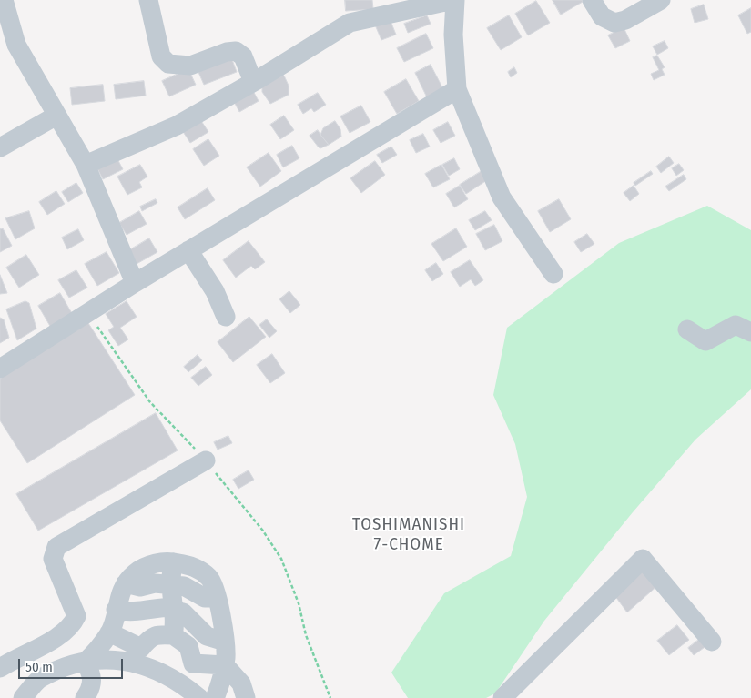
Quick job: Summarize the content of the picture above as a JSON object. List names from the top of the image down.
{
  "districts": ["TOSHIMANISHI 7-CHOME"],
  "scale_bar": "50 m"
}
